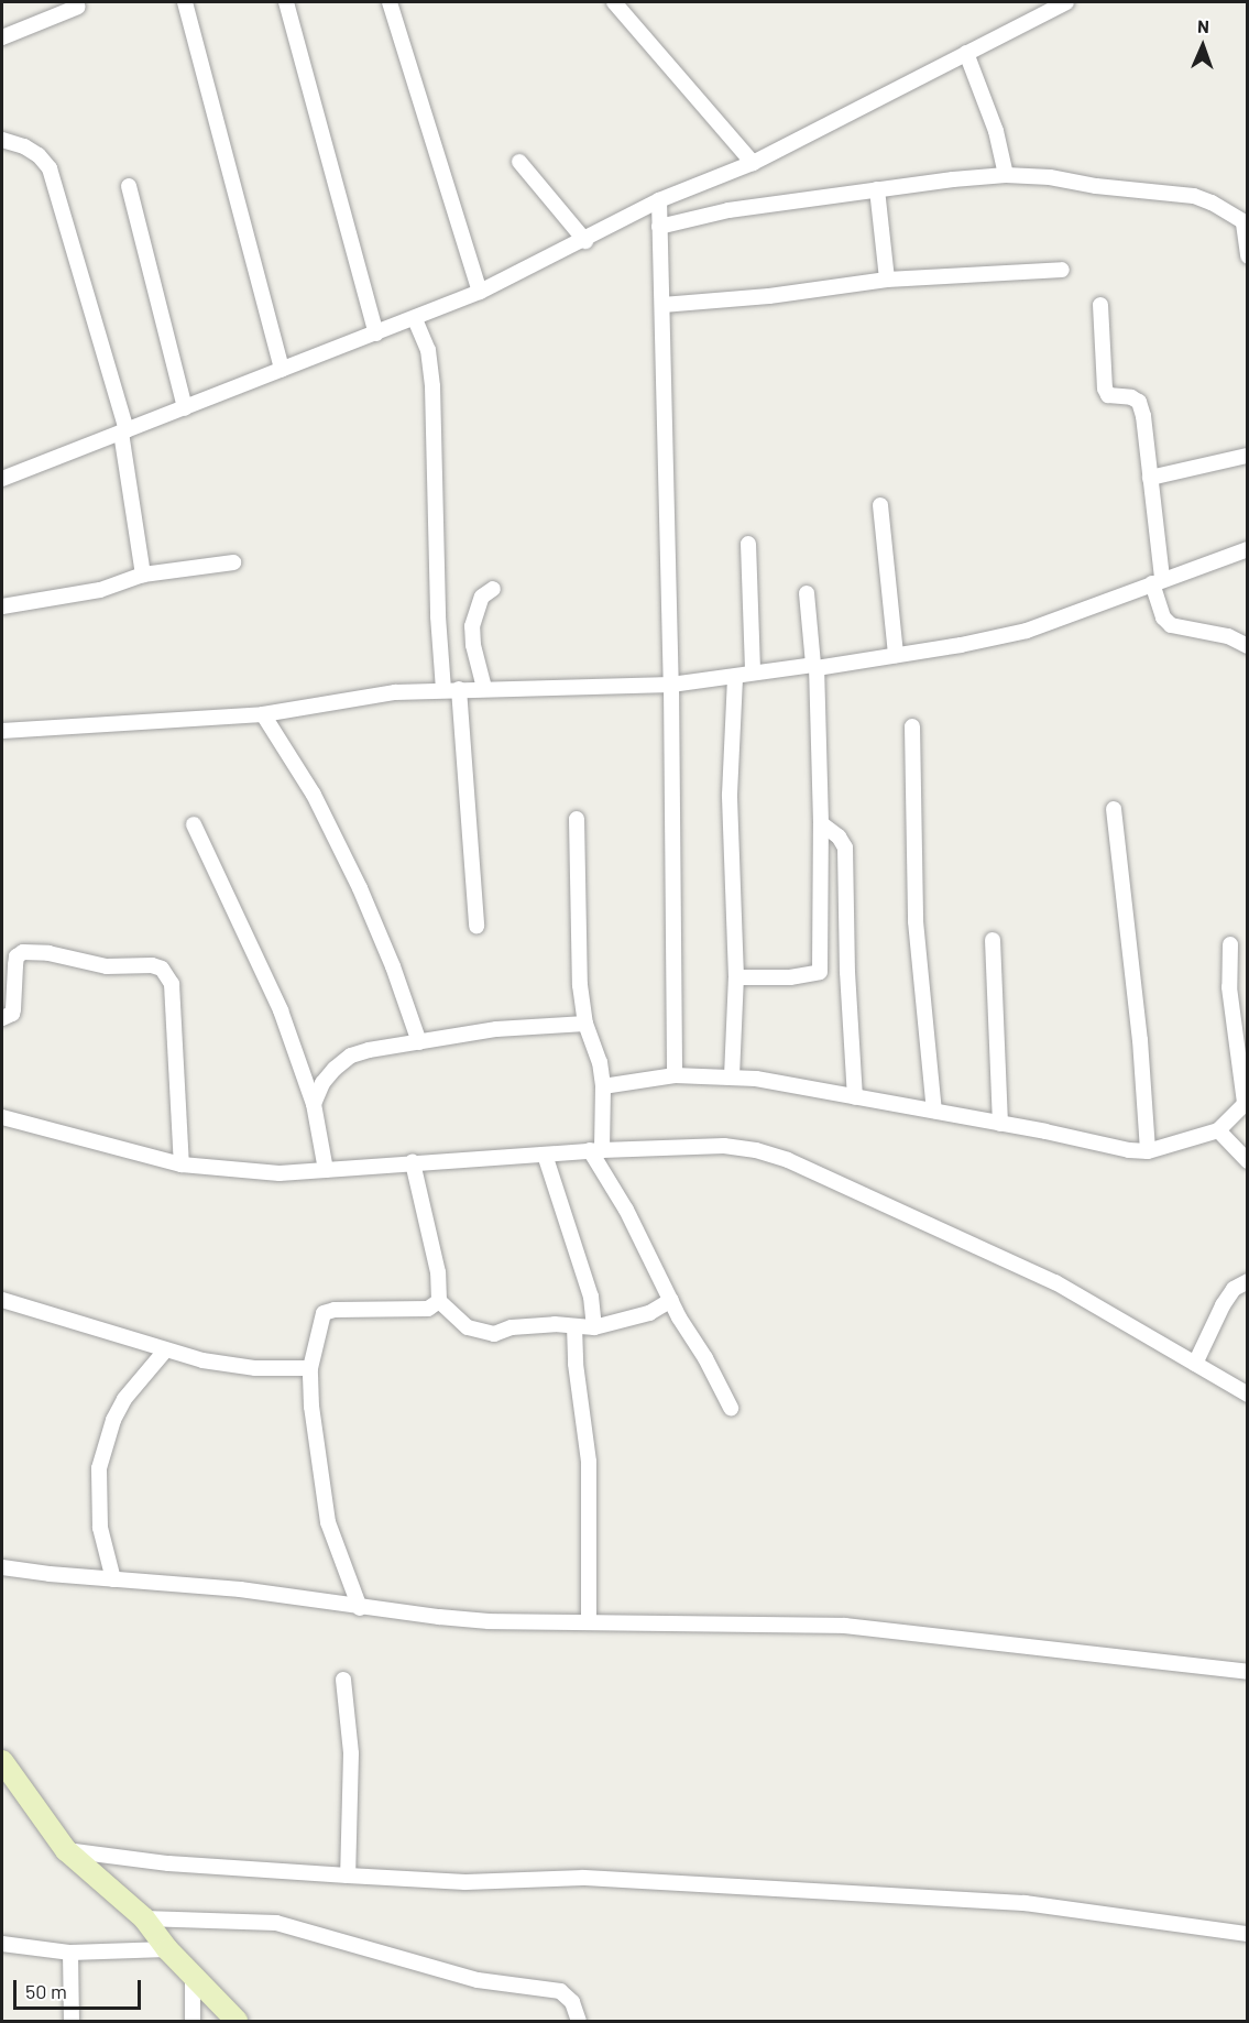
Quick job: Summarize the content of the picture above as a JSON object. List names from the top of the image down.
{
  "scale_bar": "50 m",
  "north": "top"
}
